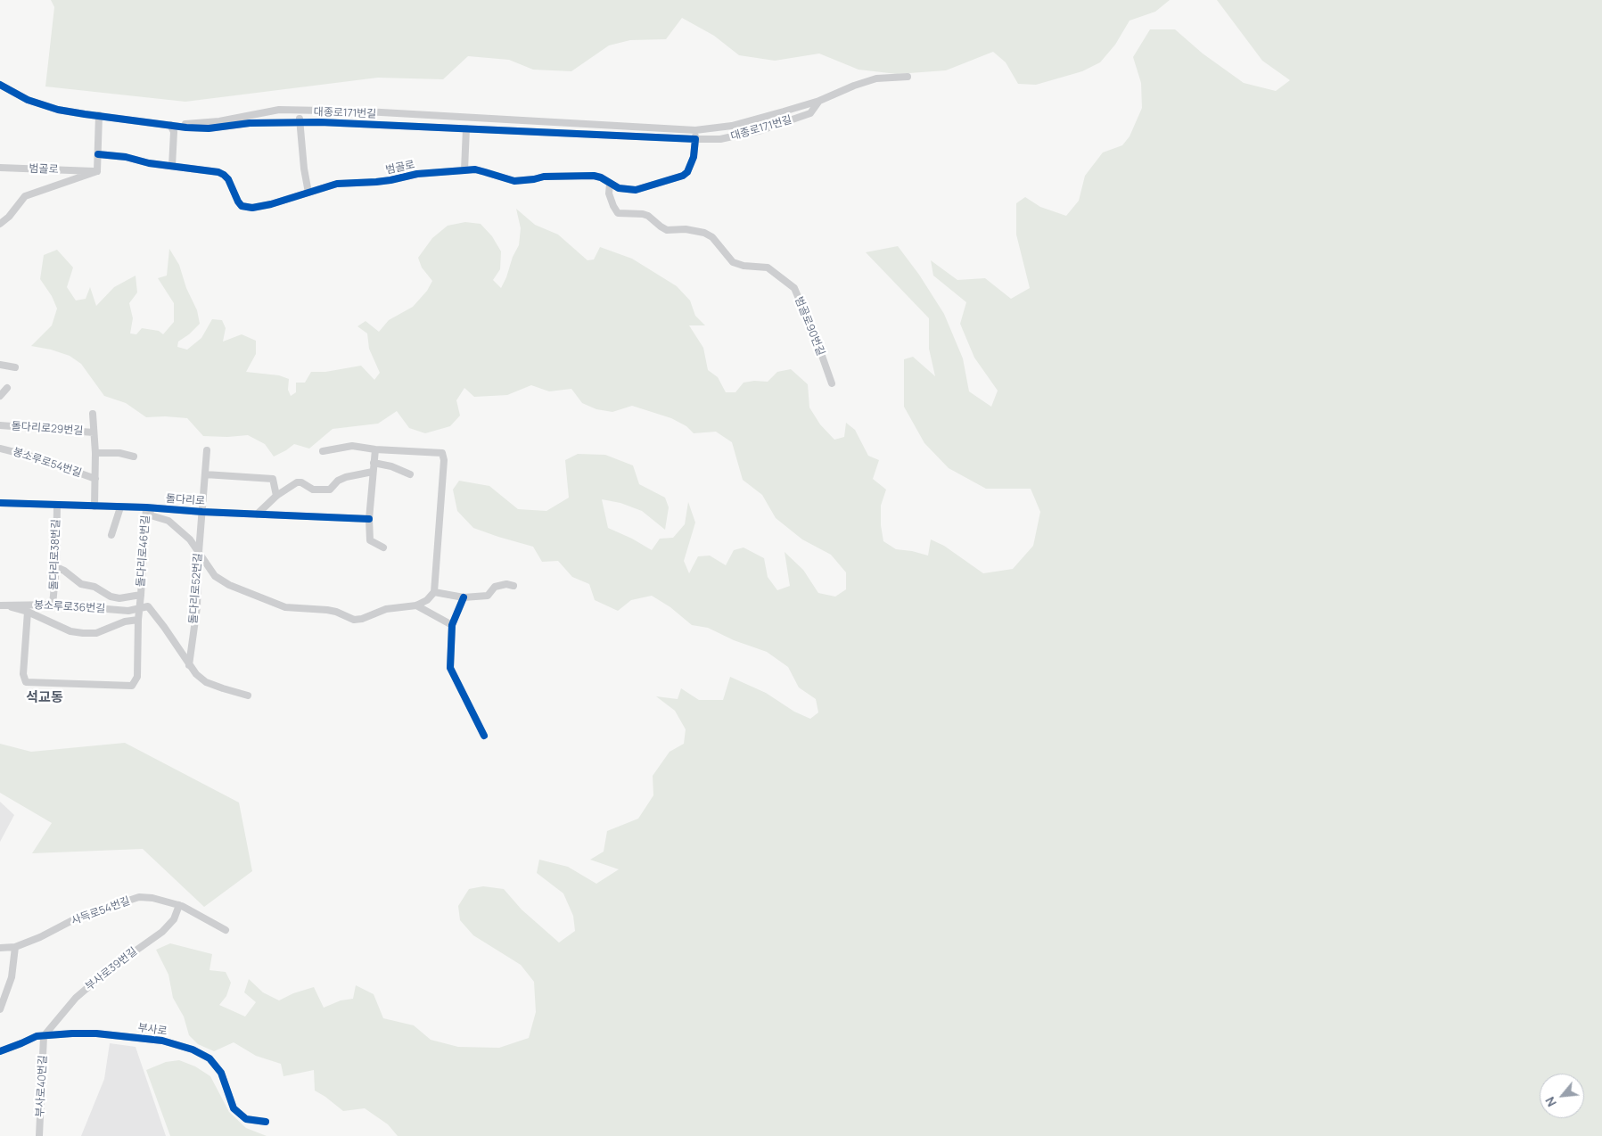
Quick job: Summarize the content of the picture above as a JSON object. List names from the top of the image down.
{
  "streets": {
    "street": [
      "대종로171번길",
      "범골로",
      "범골로90번길",
      "돌다리로29번길",
      "봉소루로54번길",
      "돌다리로",
      "돌다리로46번길",
      "돌다리로38번길",
      "돌다리로52번길",
      "봉소루로36번길",
      "사득로54번길",
      "부사로39번길",
      "부사로",
      "부사로40번길"
    ]
  },
  "crossings": [
    ["대종로171번길", "범골로"],
    ["범골로", "범골로90번길"],
    ["돌다리로", "돌다리로46번길"],
    ["돌다리로", "돌다리로38번길"],
    ["돌다리로", "돌다리로52번길"],
    ["돌다리로46번길", "돌다리로38번길"],
    ["돌다리로46번길", "봉소루로36번길"],
    ["돌다리로38번길", "봉소루로36번길"],
    ["사득로54번길", "부사로39번길"],
    ["부사로39번길", "부사로"],
    ["부사로39번길", "부사로40번길"],
    ["부사로", "부사로40번길"]
  ],
  "districts": ["석교동"],
  "north": "bottom left"
}
